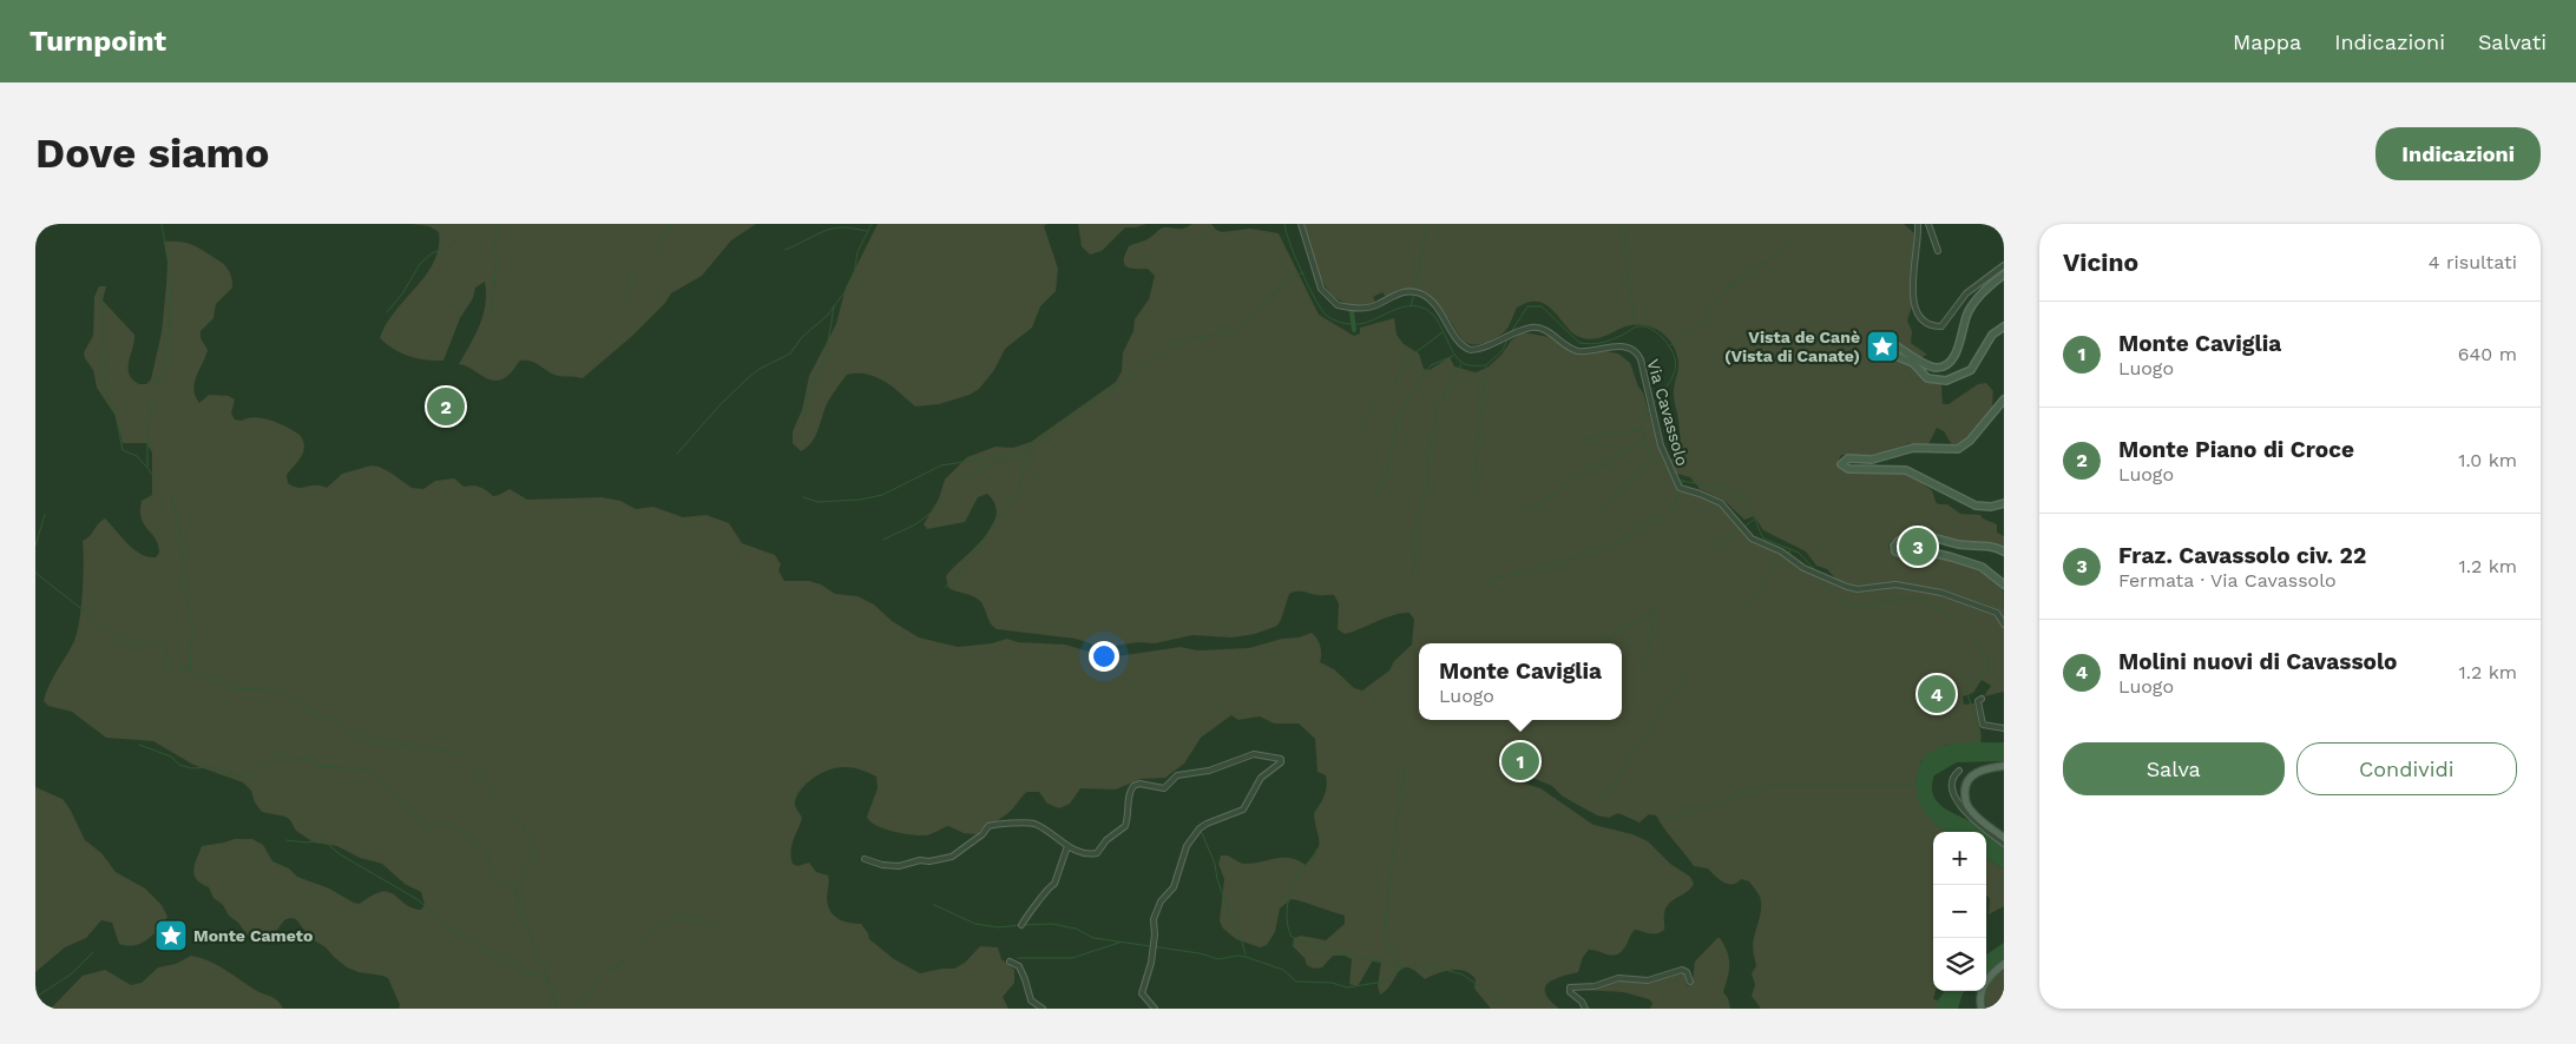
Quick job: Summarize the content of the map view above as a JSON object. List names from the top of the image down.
{
  "streets": {
    "street": ["Via Cavassolo"]
  },
  "places": {
    "place": ["Vista de Canè (Vista di Canate)", "Monte Cameto"]
  },
  "page": {
    "header": "Turnpoint",
    "nav": ["Mappa", "Indicazioni", "Salvati"],
    "buttons": [
      "Indicazioni",
      ["Salva", "Condividi"]
    ],
    "title": "Dove siamo",
    "heading": ["Vicino", "4 risultati"],
    "list": [
      {
        "mark": "1",
        "name": "Monte Caviglia",
        "note": "Luogo",
        "value": "640 m"
      },
      {
        "mark": "2",
        "name": "Monte Piano di Croce",
        "note": "Luogo",
        "value": "1.0 km"
      },
      {
        "mark": "3",
        "name": "Fraz. Cavassolo civ. 22",
        "note": "Fermata · Via Cavassolo",
        "value": "1.2 km"
      },
      {
        "mark": "4",
        "name": "Molini nuovi di Cavassolo",
        "note": "Luogo",
        "value": "1.2 km"
      }
    ],
    "pins": [
      "2",
      "3",
      "4",
      "1"
    ],
    "popup": ["Monte Caviglia", "Luogo"],
    "map_buttons": ["+", "−"]
  }
}
